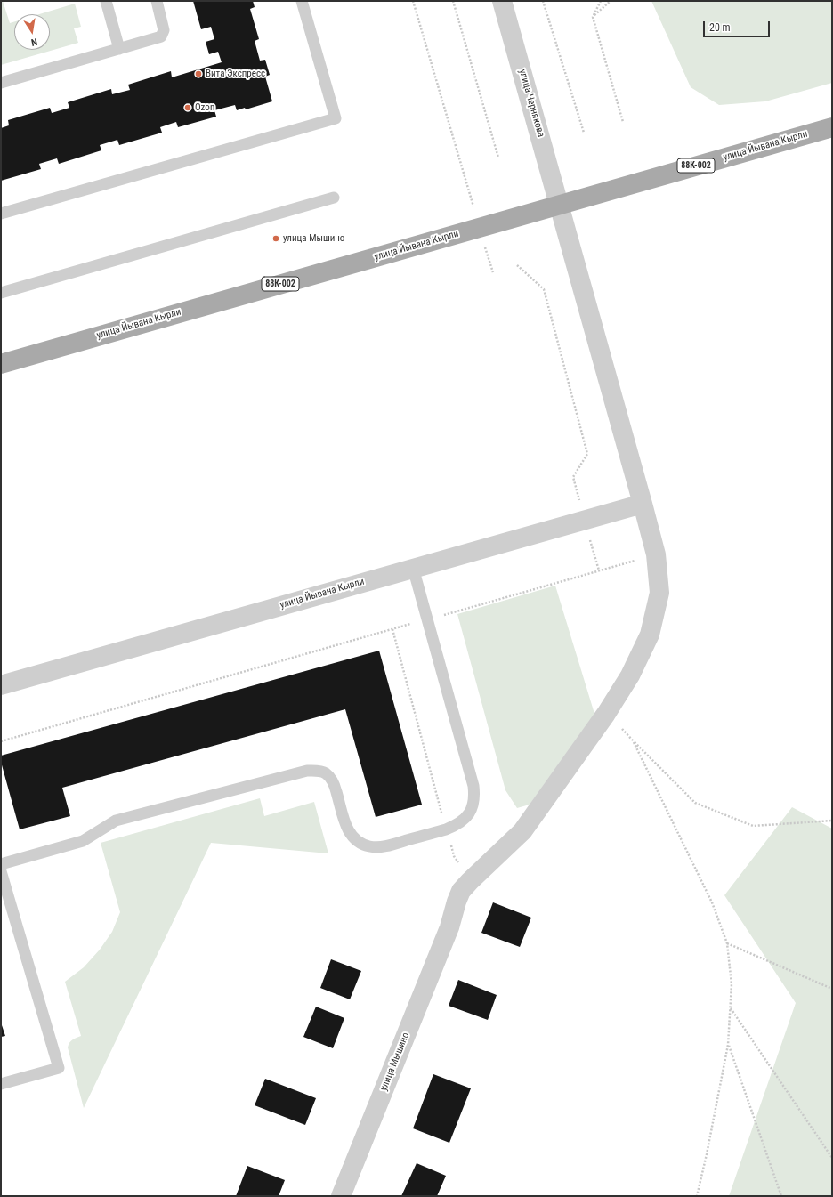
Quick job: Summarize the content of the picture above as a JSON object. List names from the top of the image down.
{
  "streets": {
    "main road": ["улица Йывана Кырли", "88К-002"],
    "street": ["улица Чернякова", "улица Мышино"]
  },
  "crossings": [
    ["улица Чернякова", "улица Йывана Кырли"],
    ["улица Чернякова", "улица Мышино"]
  ],
  "places": ["Вита Экспресс", "Ozon", "улица Мышино"],
  "scale_bar": "20 m",
  "north": "bottom"
}
